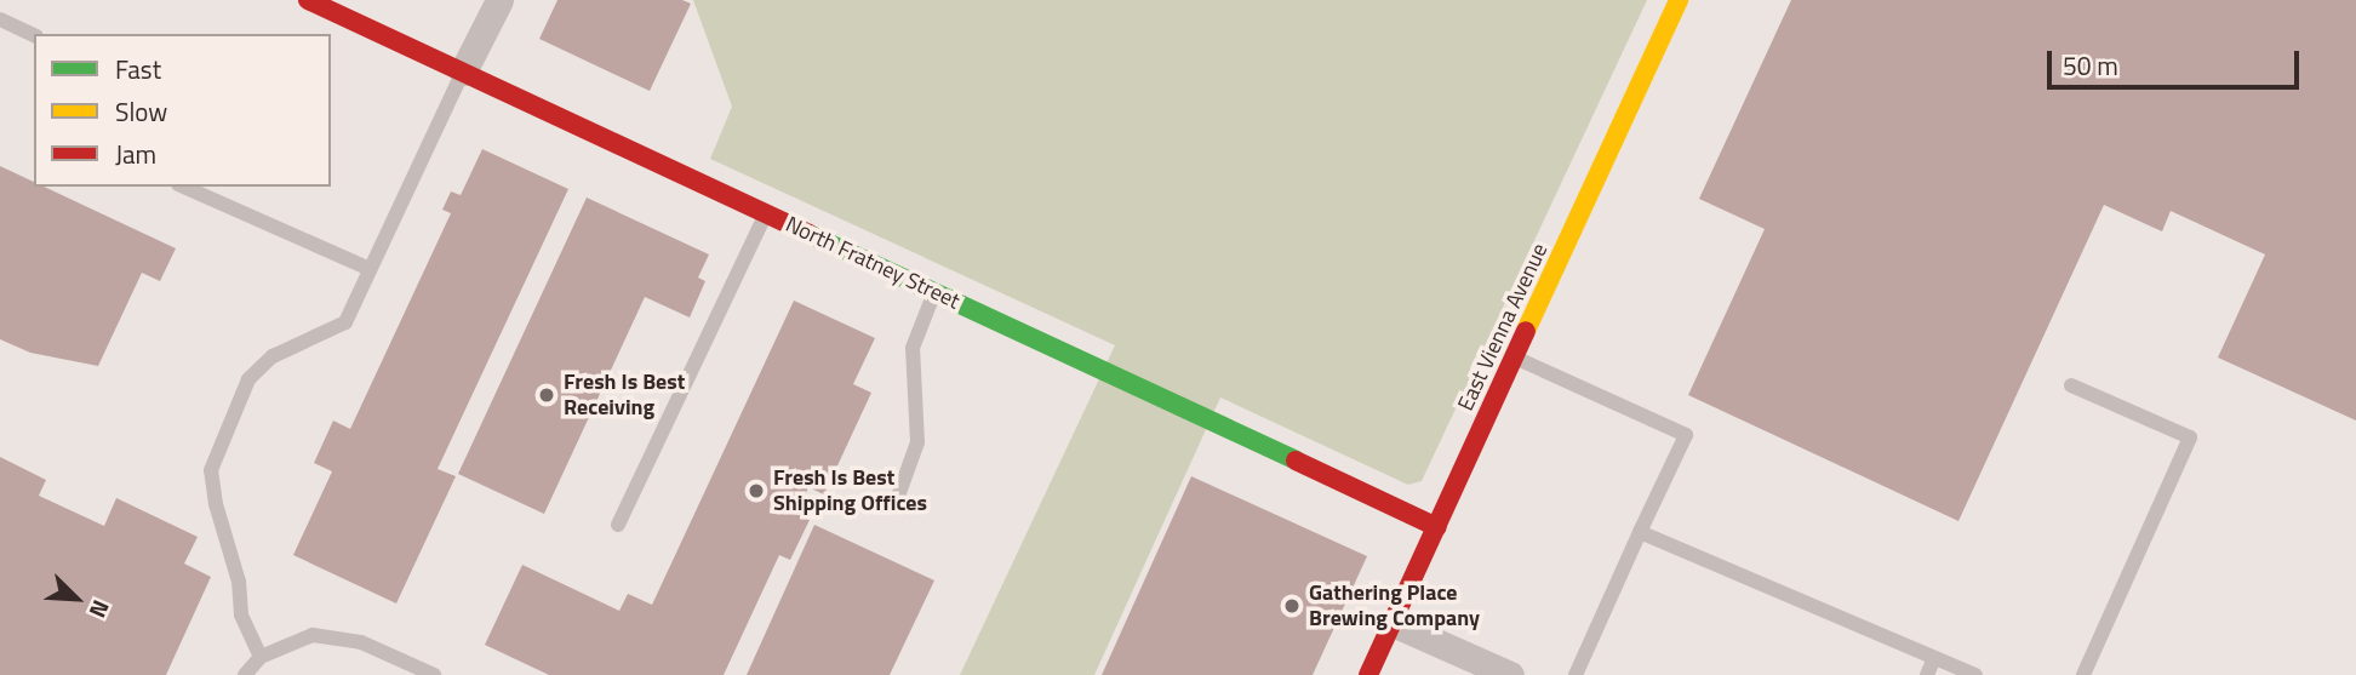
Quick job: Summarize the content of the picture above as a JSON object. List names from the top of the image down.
{
  "streets": {
    "street": ["North Fratney Street", "East Vienna Avenue"]
  },
  "crossings": [
    ["North Fratney Street", "East Vienna Avenue"]
  ],
  "places": ["Fresh Is Best Receiving", "Fresh Is Best Shipping Offices", "Gathering Place Brewing Company"],
  "legend": ["Fast", "Slow", "Jam"],
  "scale_bar": "50 m",
  "north": "bottom right"
}
